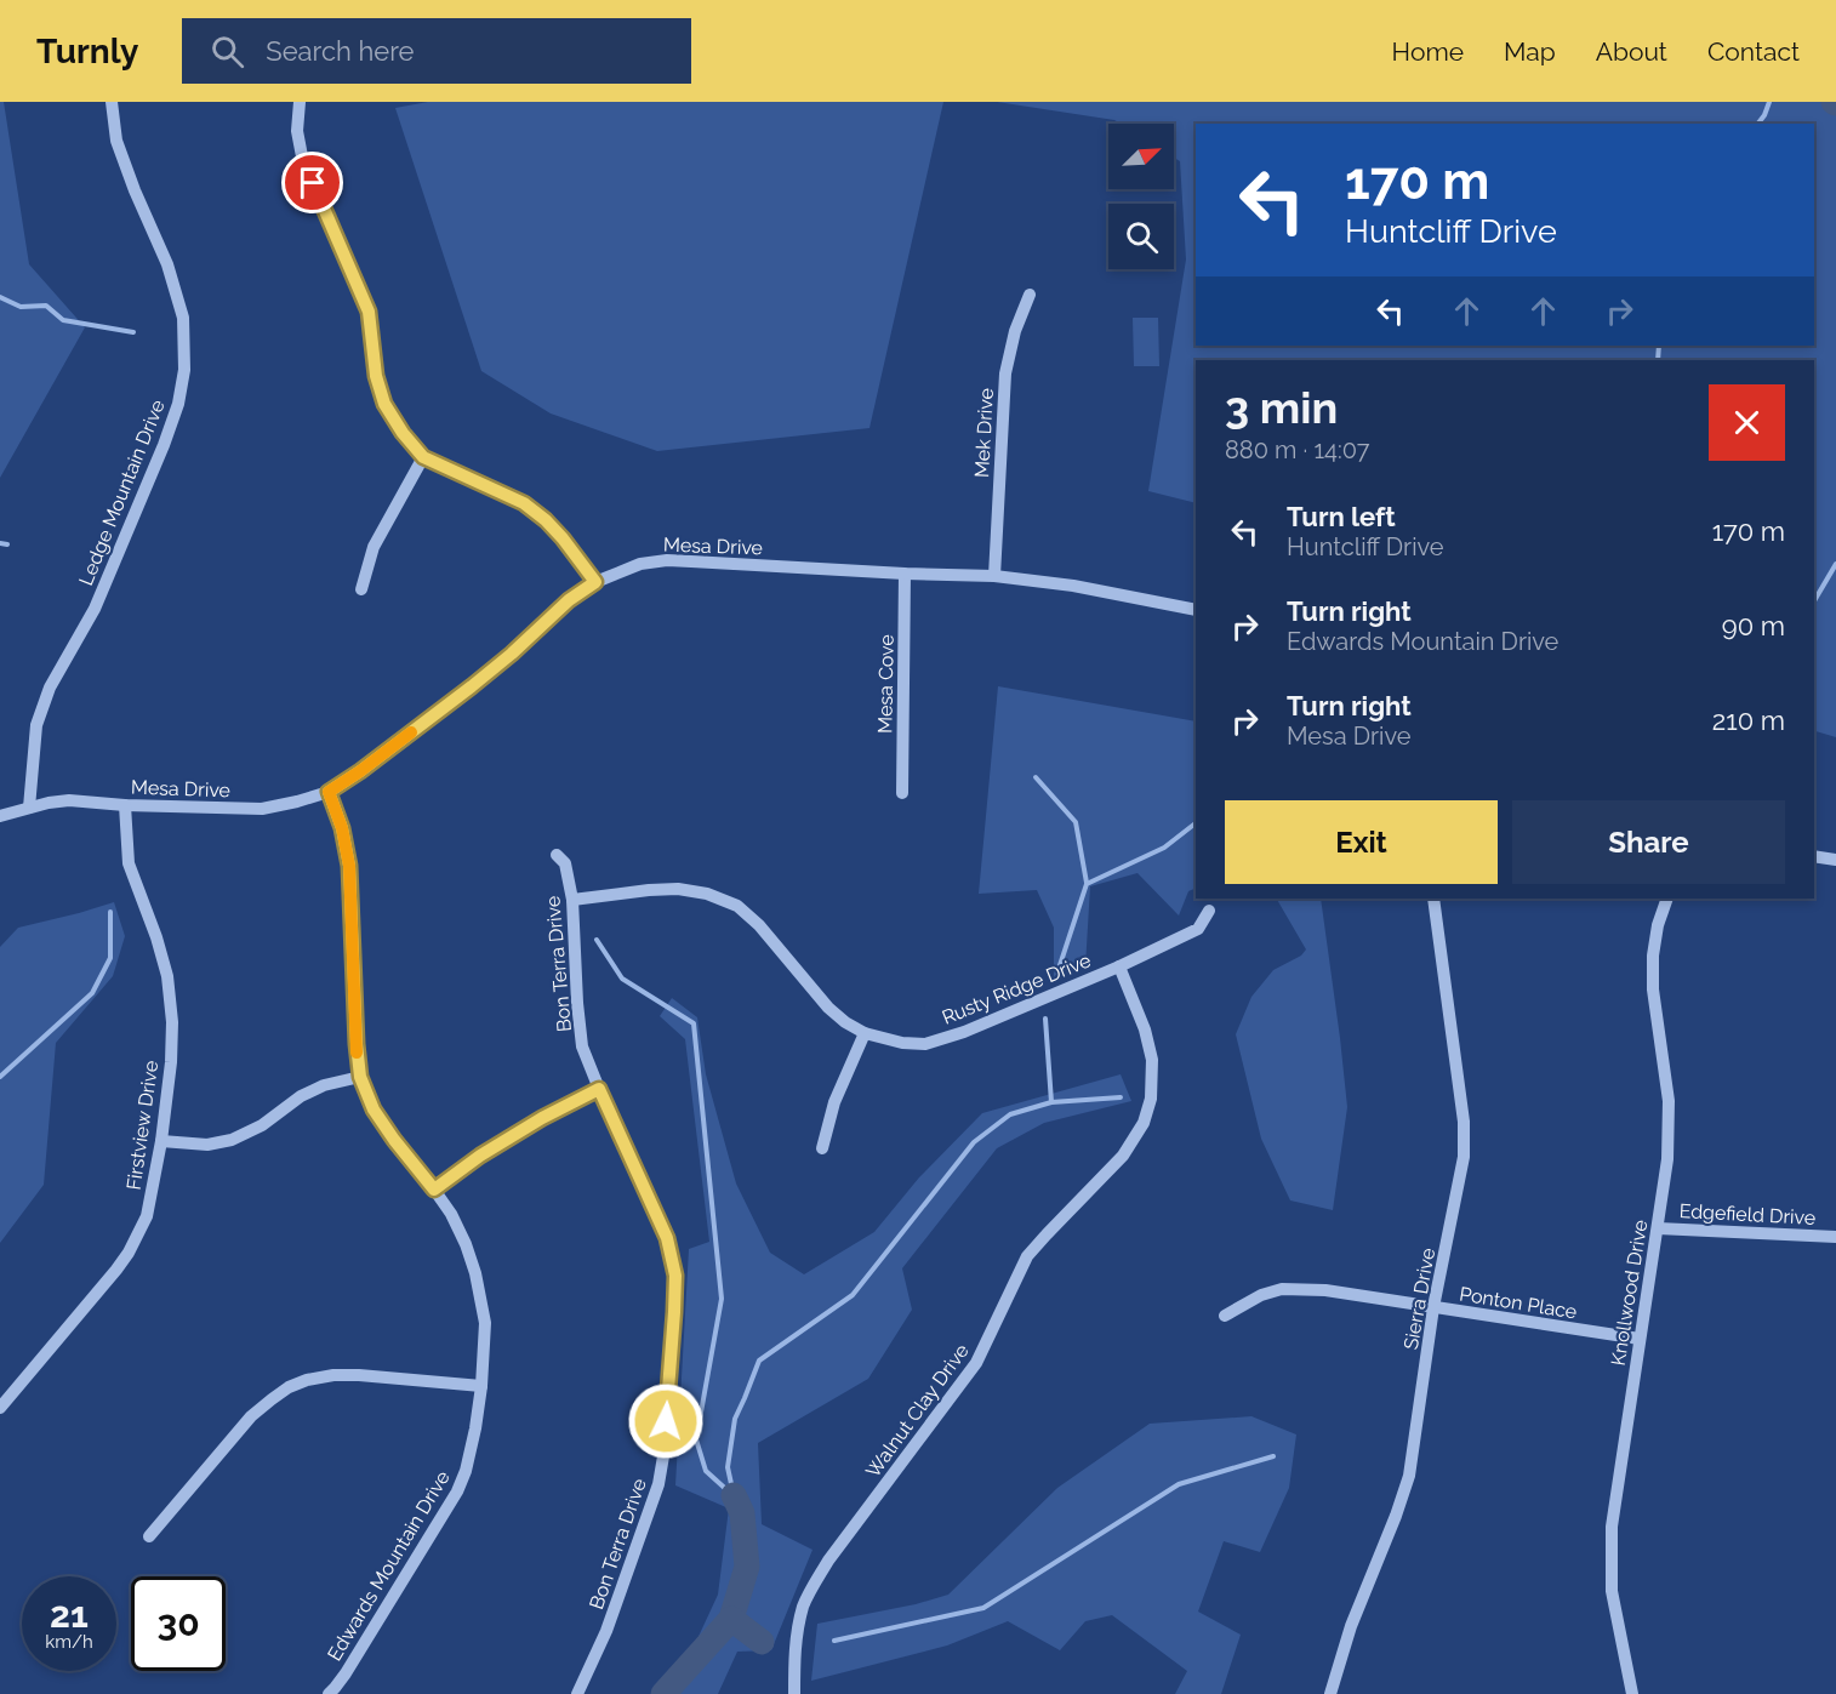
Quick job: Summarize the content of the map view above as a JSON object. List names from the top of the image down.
{
  "streets": {
    "street": [
      "Mek Drive",
      "Ledge Mountain Drive",
      "Mesa Drive",
      "Mesa Cove",
      "Bon Terra Drive",
      "Rusty Ridge Drive",
      "Firstview Drive",
      "Edgefield Drive",
      "Knollwood Drive",
      "Sierra Drive",
      "Ponton Place",
      "Walnut Clay Drive",
      "Edwards Mountain Drive"
    ]
  },
  "crossings": [
    ["Mek Drive", "Mesa Drive"],
    ["Ledge Mountain Drive", "Mesa Drive"],
    ["Mesa Drive", "Mesa Cove"],
    ["Mesa Drive", "Firstview Drive"],
    ["Mesa Drive", "Edwards Mountain Drive"],
    ["Bon Terra Drive", "Rusty Ridge Drive"],
    ["Rusty Ridge Drive", "Walnut Clay Drive"],
    ["Edgefield Drive", "Knollwood Drive"],
    ["Knollwood Drive", "Ponton Place"],
    ["Sierra Drive", "Ponton Place"]
  ],
  "north": "top right",
  "page": {
    "header": "Turnly",
    "search": "Search here",
    "nav": [
      "Home",
      "Map",
      "About",
      "Contact"
    ],
    "turn": ["170 m", "Huntcliff Drive"],
    "heading": ["3 min", "880 m · 14:07"],
    "list": [
      {
        "name": "Turn left",
        "note": "Huntcliff Drive",
        "value": "170 m"
      },
      {
        "name": "Turn right",
        "note": "Edwards Mountain Drive",
        "value": "90 m"
      },
      {
        "name": "Turn right",
        "note": "Mesa Drive",
        "value": "210 m"
      }
    ],
    "buttons": ["Exit", "Share"],
    "speed": "21 km/h",
    "limit": "30"
  }
}
